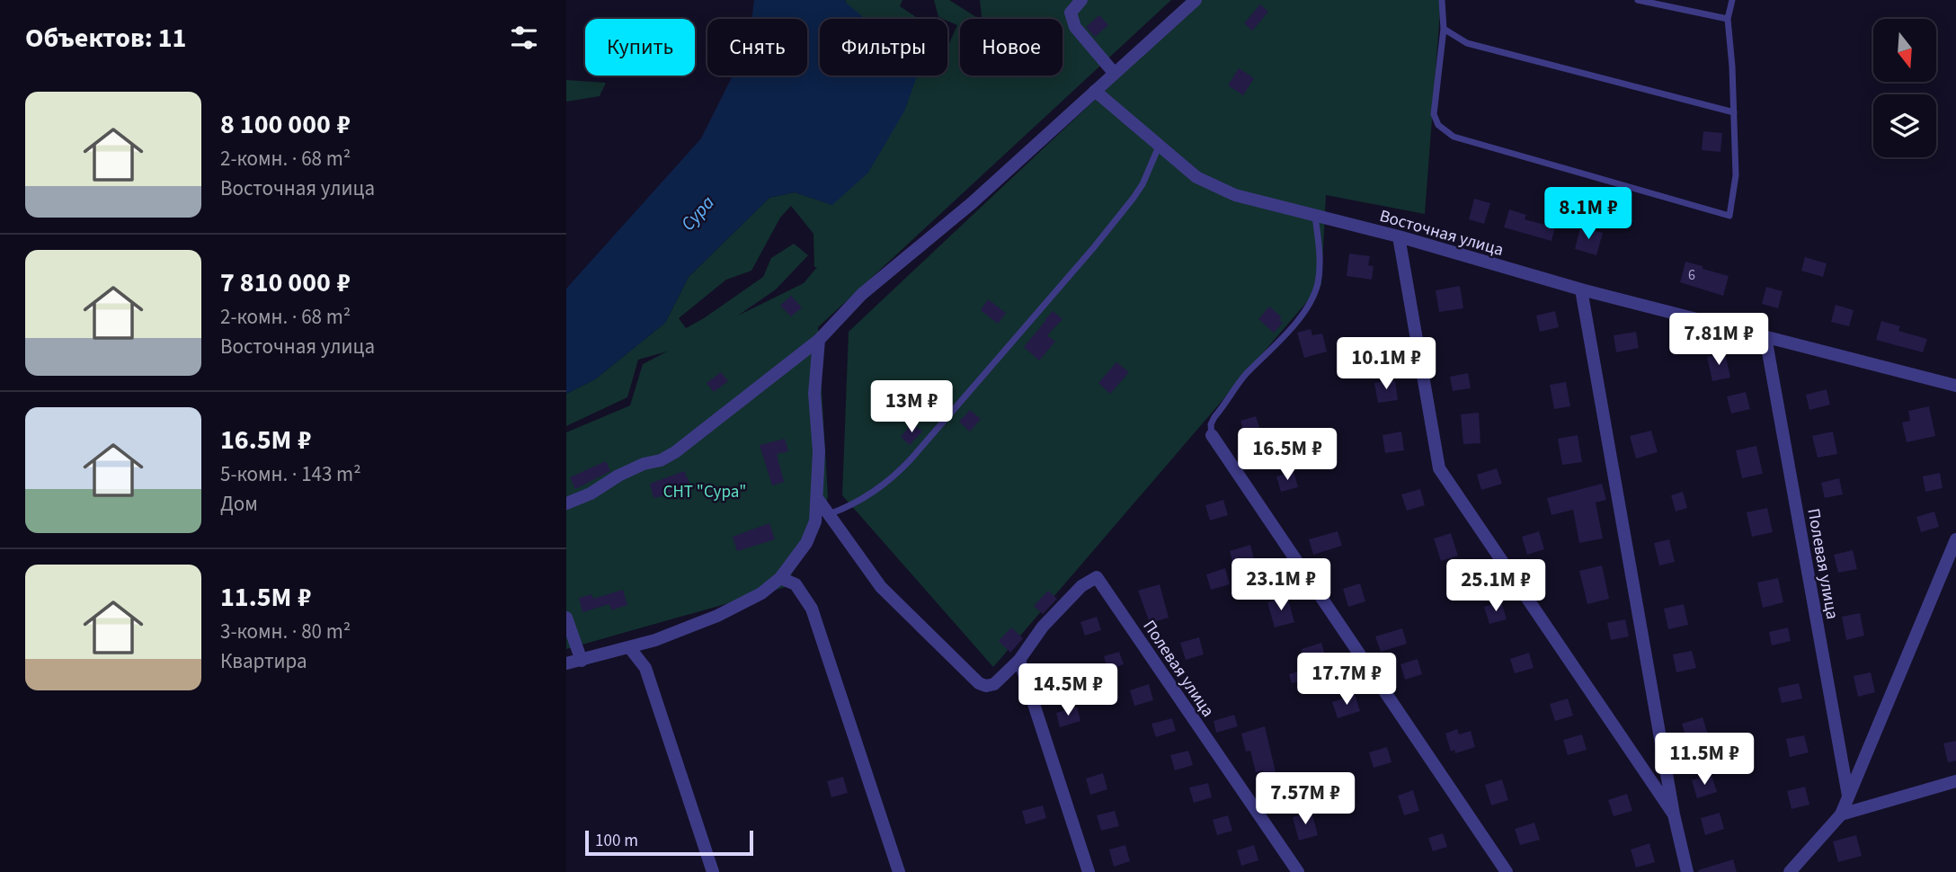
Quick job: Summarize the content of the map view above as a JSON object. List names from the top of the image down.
{
  "streets": {
    "street": ["Восточная улица", "Полевая улица"]
  },
  "crossings": [
    ["Восточная улица", "Полевая улица"]
  ],
  "water": ["Сура"],
  "parks": ["СНТ \"Сура\""],
  "house_numbers": ["6"],
  "scale_bar": "100 m",
  "north": "bottom",
  "page": {
    "heading": "Объектов: 11",
    "chip": [
      "Купить",
      "Снять",
      "Фильтры",
      "Новое"
    ],
    "list": [
      {
        "name": "8 100 000 ₽",
        "note": "2-комн. · 68 m² · Восточная улица"
      },
      {
        "name": "7 810 000 ₽",
        "note": "2-комн. · 68 m² · Восточная улица"
      },
      {
        "name": "16.5M ₽",
        "note": "5-комн. · 143 m² · Дом"
      },
      {
        "name": "11.5M ₽",
        "note": "3-комн. · 80 m² · Квартира"
      }
    ],
    "price": [
      "8.1M ₽",
      "7.81M ₽",
      "10.1M ₽",
      "13M ₽",
      "16.5M ₽",
      "23.1M ₽",
      "25.1M ₽",
      "17.7M ₽",
      "14.5M ₽",
      "11.5M ₽",
      "7.57M ₽"
    ],
    "scale": "100 m"
  }
}
